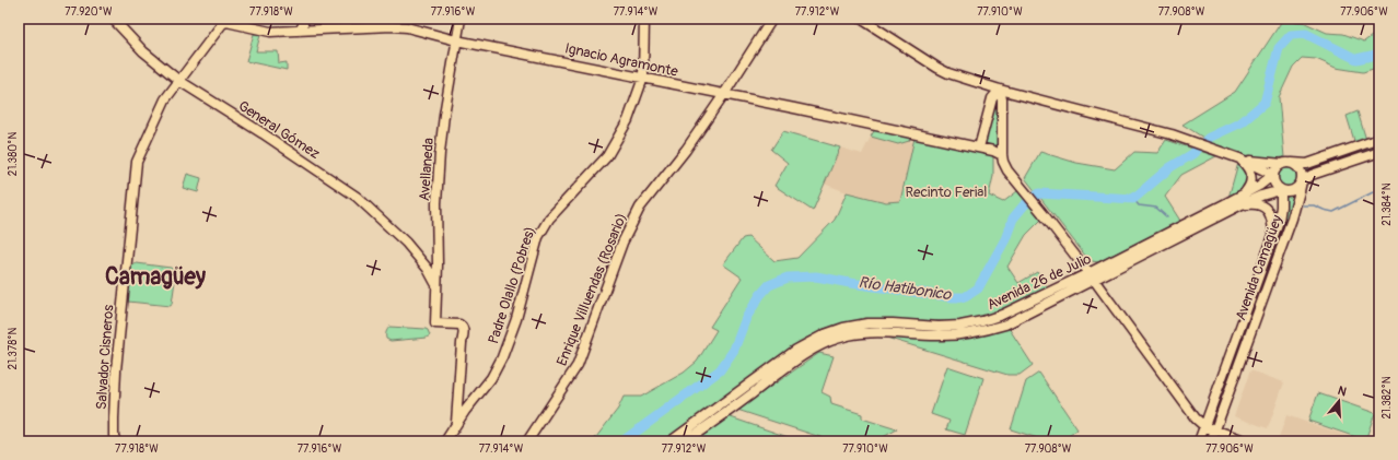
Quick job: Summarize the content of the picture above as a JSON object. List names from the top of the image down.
{
  "streets": {
    "main road": [
      "Ignacio Agramonte",
      "General Gómez",
      "Avellaneda",
      "Avenida Camagüey",
      "Avenida 26 de Julio",
      "Padre Olallo (Pobres)",
      "Enrique Villuendas (Rosario)",
      "Salvador Cisneros"
    ]
  },
  "crossings": [
    ["Ignacio Agramonte", "Avellaneda"],
    ["Ignacio Agramonte", "Padre Olallo (Pobres)"],
    ["Ignacio Agramonte", "Enrique Villuendas (Rosario)"],
    ["Ignacio Agramonte", "Salvador Cisneros"],
    ["General Gómez", "Avellaneda"],
    ["General Gómez", "Salvador Cisneros"],
    ["Avellaneda", "Padre Olallo (Pobres)"],
    ["Avenida Camagüey", "Avenida 26 de Julio"]
  ],
  "districts": ["Camagüey"],
  "water": ["Río Hatibonico"],
  "parks": ["Recinto Ferial"],
  "north": "top",
  "coordinates": [
    "77.920°W",
    "77.918°W",
    "77.916°W",
    "77.914°W",
    "77.912°W",
    "77.910°W",
    "77.908°W",
    "77.906°W",
    "21.380°N",
    "21.384°N",
    "21.378°N",
    "21.382°N"
  ]
}
